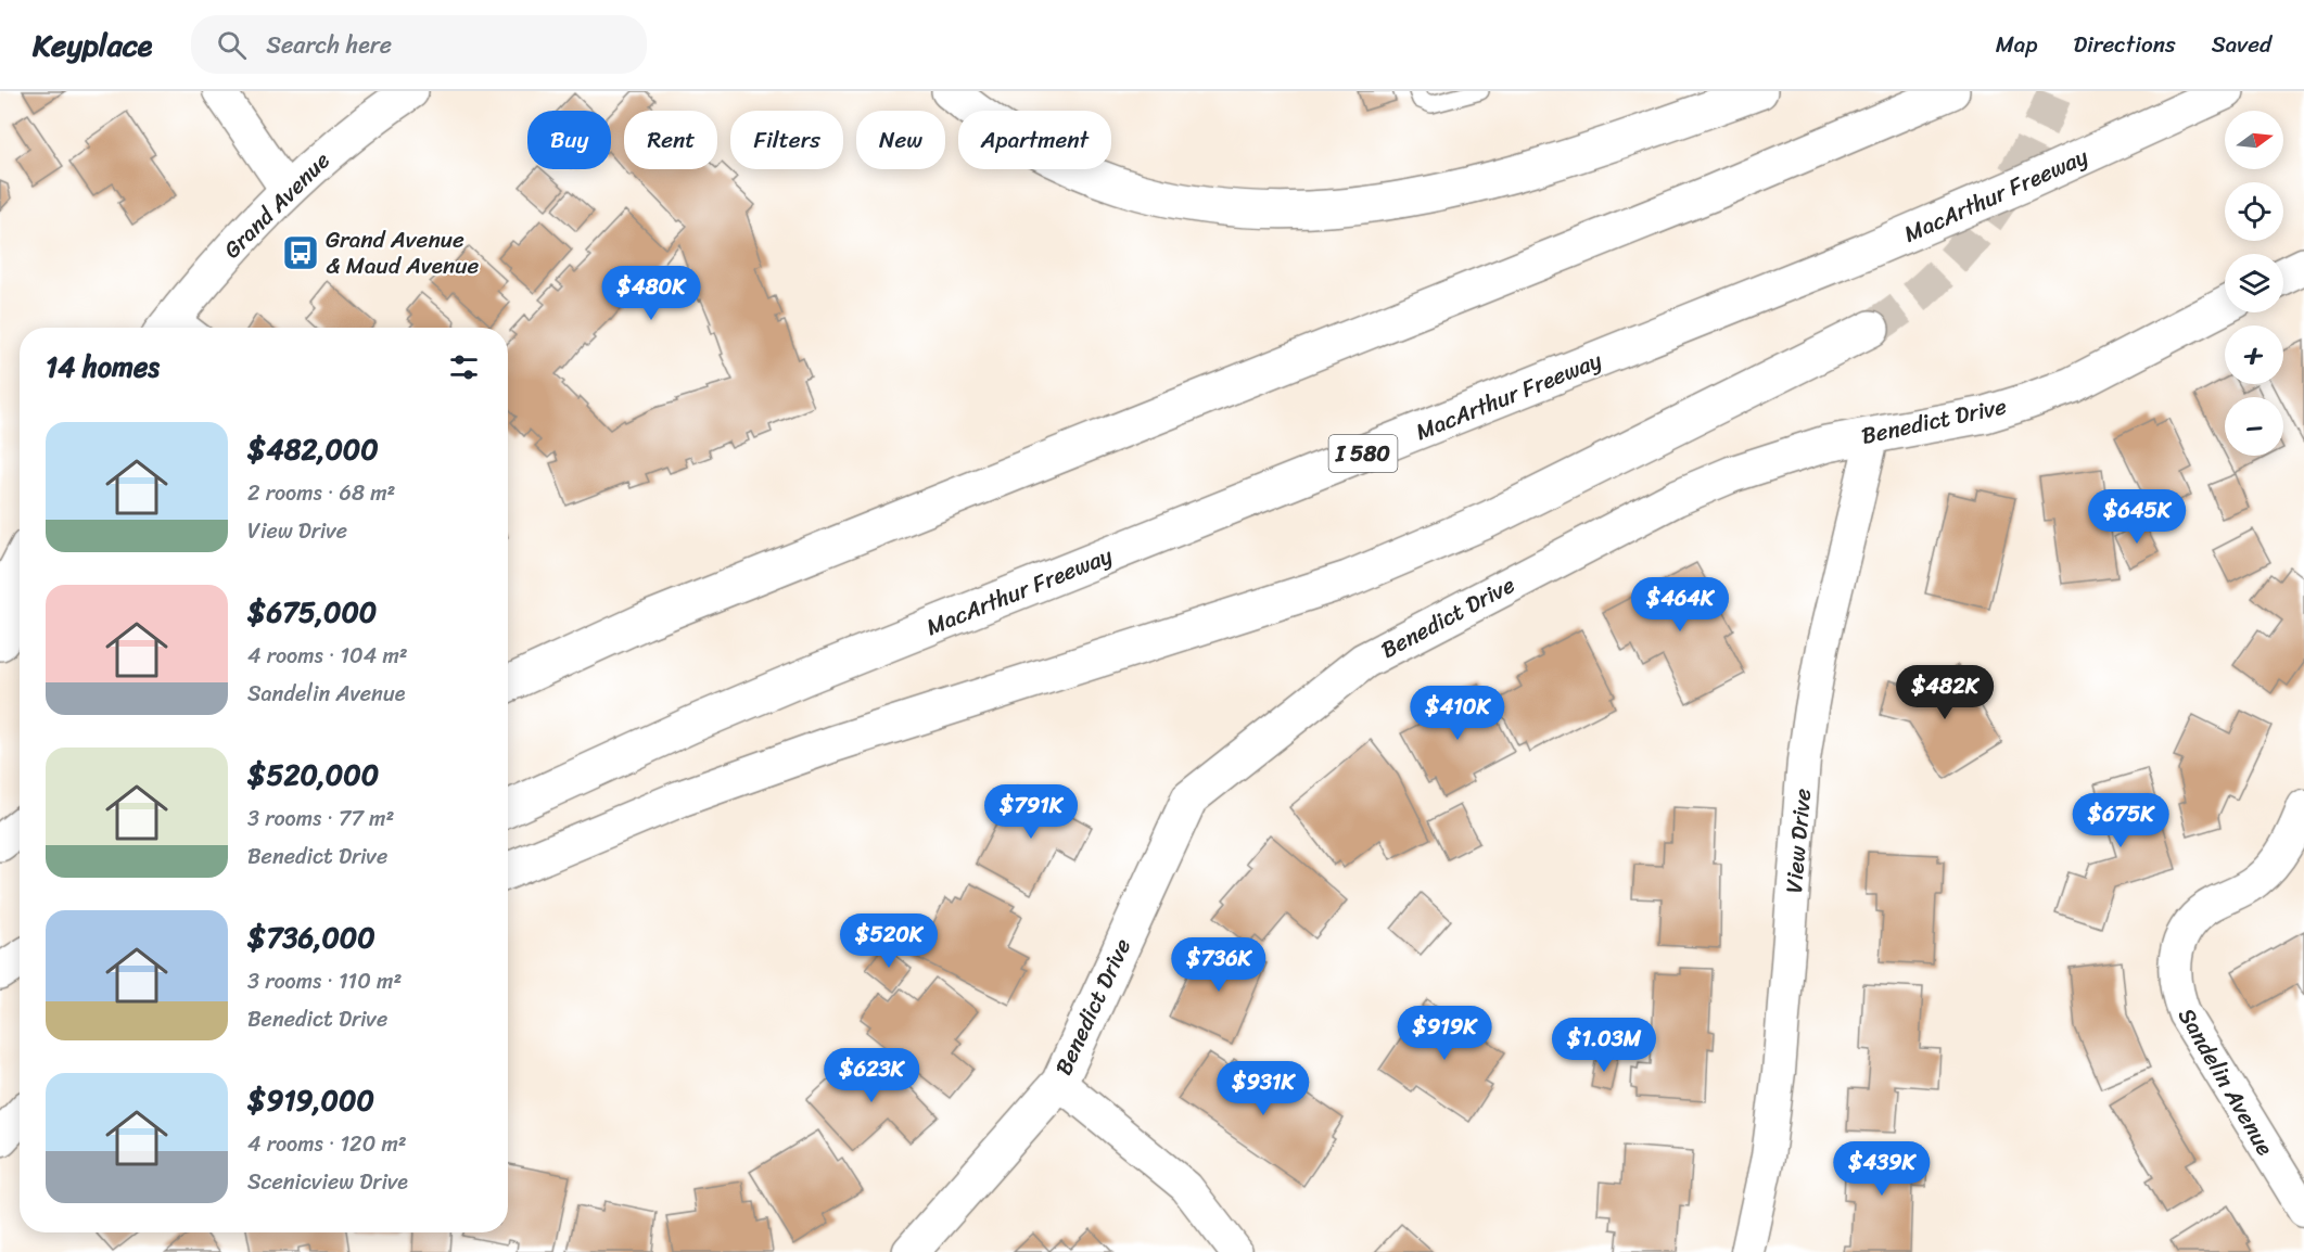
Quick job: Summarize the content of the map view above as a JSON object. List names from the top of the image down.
{
  "streets": {
    "main road": [
      "MacArthur Freeway",
      "Grand Avenue",
      "Benedict Drive",
      "I 580"
    ],
    "street": ["View Drive", "Sandelin Avenue"]
  },
  "crossings": [
    ["Benedict Drive", "View Drive"]
  ],
  "places": {
    "bus stop": ["Grand Avenue & Maud Avenue"]
  },
  "north": "right",
  "page": {
    "header": "Keyplace",
    "search": "Search here",
    "nav": ["Map", "Directions", "Saved"],
    "map_buttons": ["+", "−"],
    "chip": [
      "Buy",
      "Rent",
      "Filters",
      "New",
      "Apartment"
    ],
    "price": [
      "$480K",
      "$645K",
      "$464K",
      "$482K",
      "$410K",
      "$791K",
      "$675K",
      "$520K",
      "$736K",
      "$919K",
      "$1.03M",
      "$623K",
      "$931K",
      "$439K"
    ],
    "heading": "14 homes",
    "list": [
      {
        "name": "$482,000",
        "note": "2 rooms · 68 m² · View Drive"
      },
      {
        "name": "$675,000",
        "note": "4 rooms · 104 m² · Sandelin Avenue"
      },
      {
        "name": "$520,000",
        "note": "3 rooms · 77 m² · Benedict Drive"
      },
      {
        "name": "$736,000",
        "note": "3 rooms · 110 m² · Benedict Drive"
      },
      {
        "name": "$919,000",
        "note": "4 rooms · 120 m² · Scenicview Drive"
      }
    ]
  }
}
